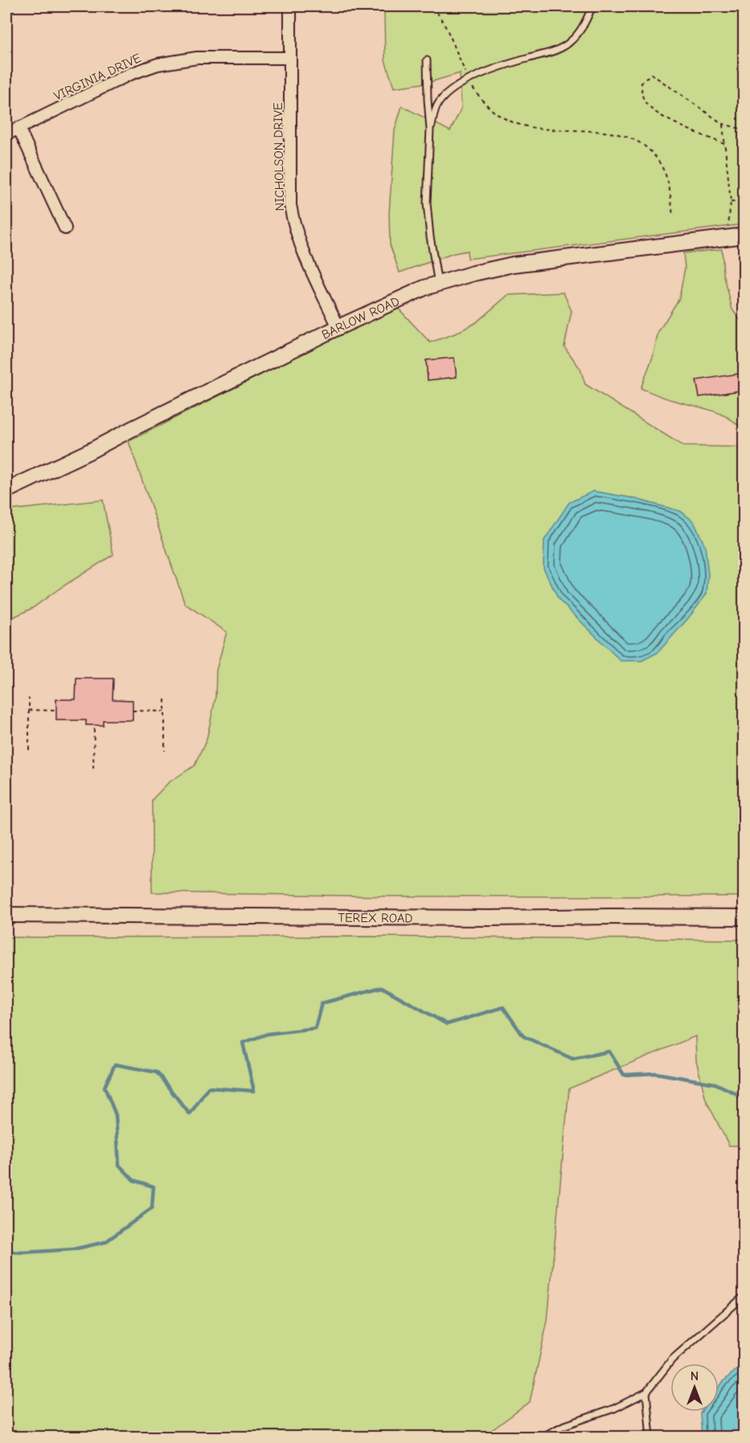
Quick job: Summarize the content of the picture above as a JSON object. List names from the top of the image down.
{
  "streets": {
    "street": [
      "VIRGINIA DRIVE",
      "NICHOLSON DRIVE",
      "BARLOW ROAD",
      "TEREX ROAD"
    ]
  },
  "crossings": [
    ["VIRGINIA DRIVE", "NICHOLSON DRIVE"],
    ["NICHOLSON DRIVE", "BARLOW ROAD"]
  ],
  "north": "top"
}
